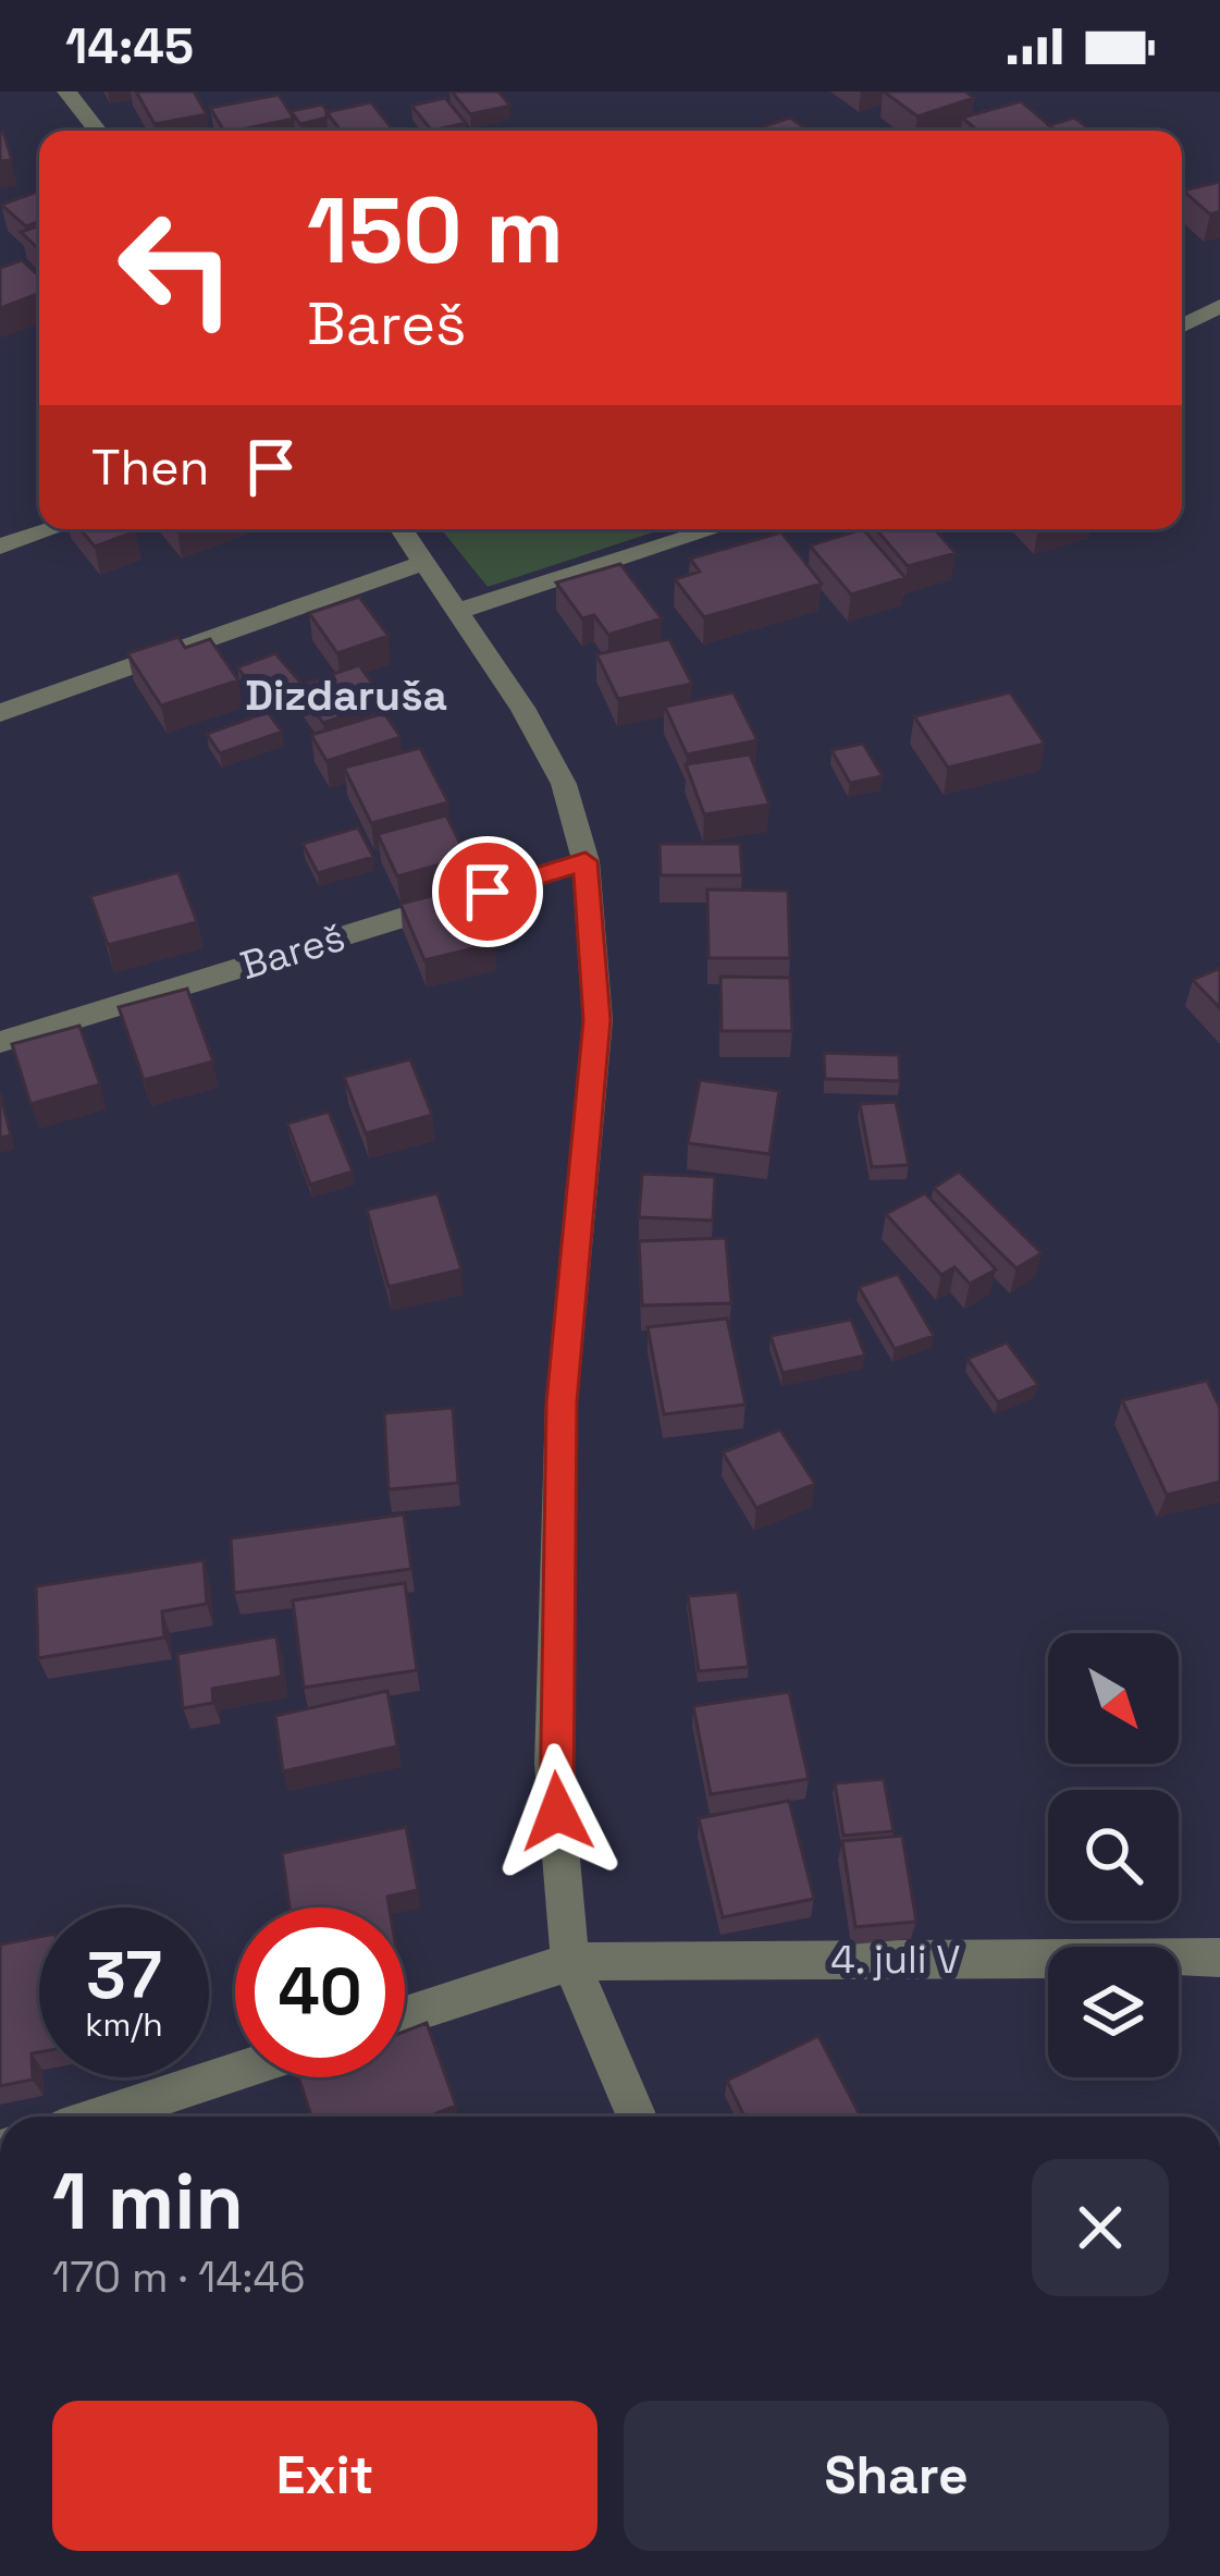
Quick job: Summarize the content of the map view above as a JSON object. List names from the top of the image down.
{
  "streets": {
    "street": ["Bareš", "4. juli V"]
  },
  "districts": ["Dizdaruša"],
  "north": "bottom right",
  "page": {
    "status": "14:45",
    "turn": ["150 m", "Bareš"],
    "then": "Then",
    "speed": "37 km/h",
    "limit": "40",
    "heading": ["1 min", "170 m · 14:46"],
    "buttons": ["Exit", "Share"]
  }
}
